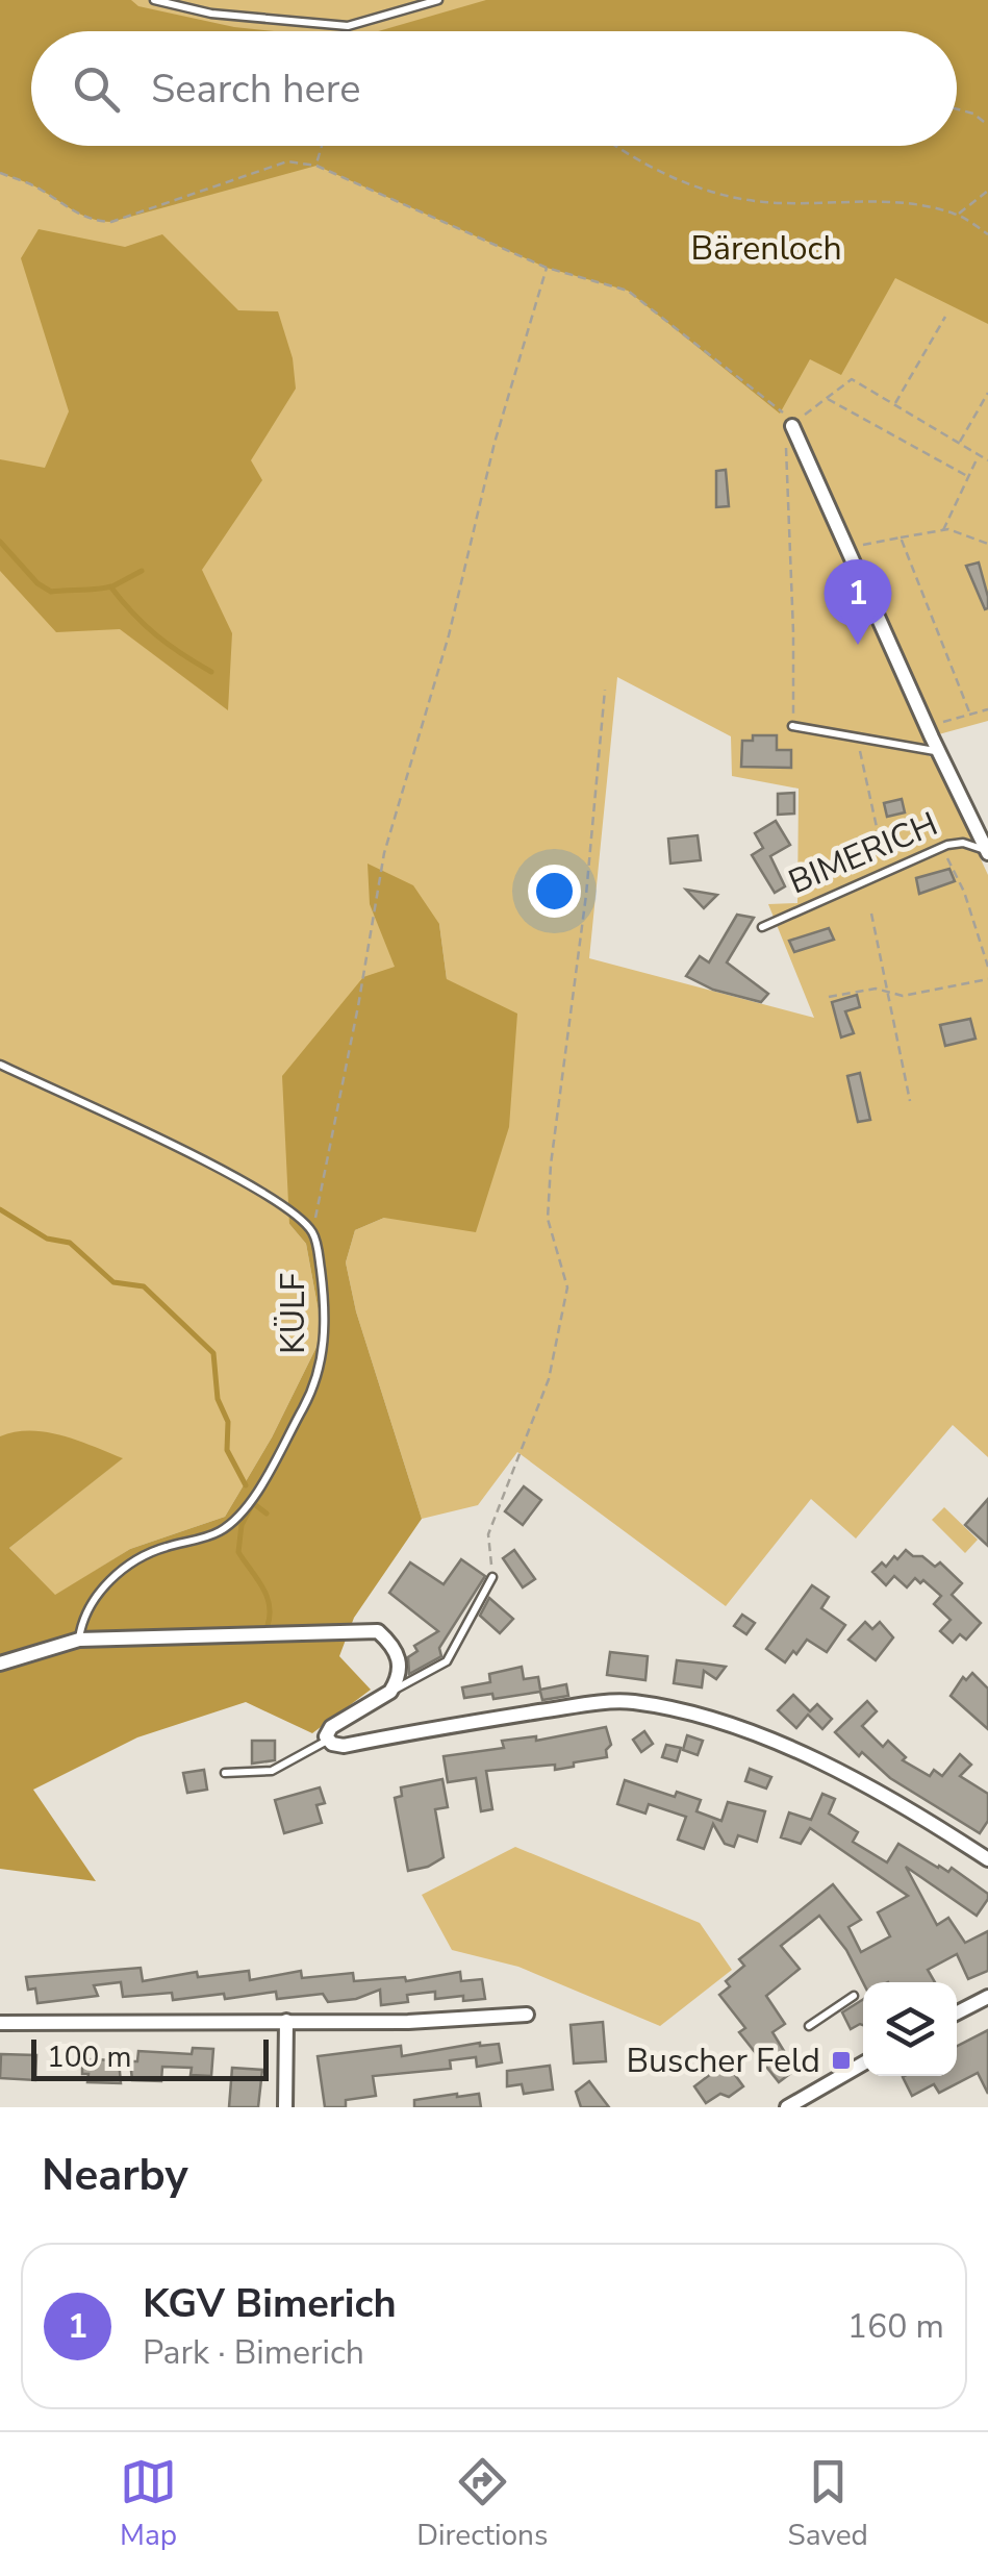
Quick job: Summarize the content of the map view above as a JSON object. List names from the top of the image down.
{
  "streets": {
    "street": ["BIMERICH"],
    "lane": ["KÜLF"]
  },
  "parks": ["Bärenloch"],
  "places": {
    "transit": ["Buscher Feld"]
  },
  "scale_bar": "100 m",
  "page": {
    "search": "Search here",
    "pins": "1",
    "scale": "100 m",
    "heading": "Nearby",
    "list": [
      {
        "mark": "1",
        "name": "KGV Bimerich",
        "note": "Park · Bimerich",
        "value": "160 m"
      }
    ],
    "nav": ["Map", "Directions", "Saved"]
  }
}
